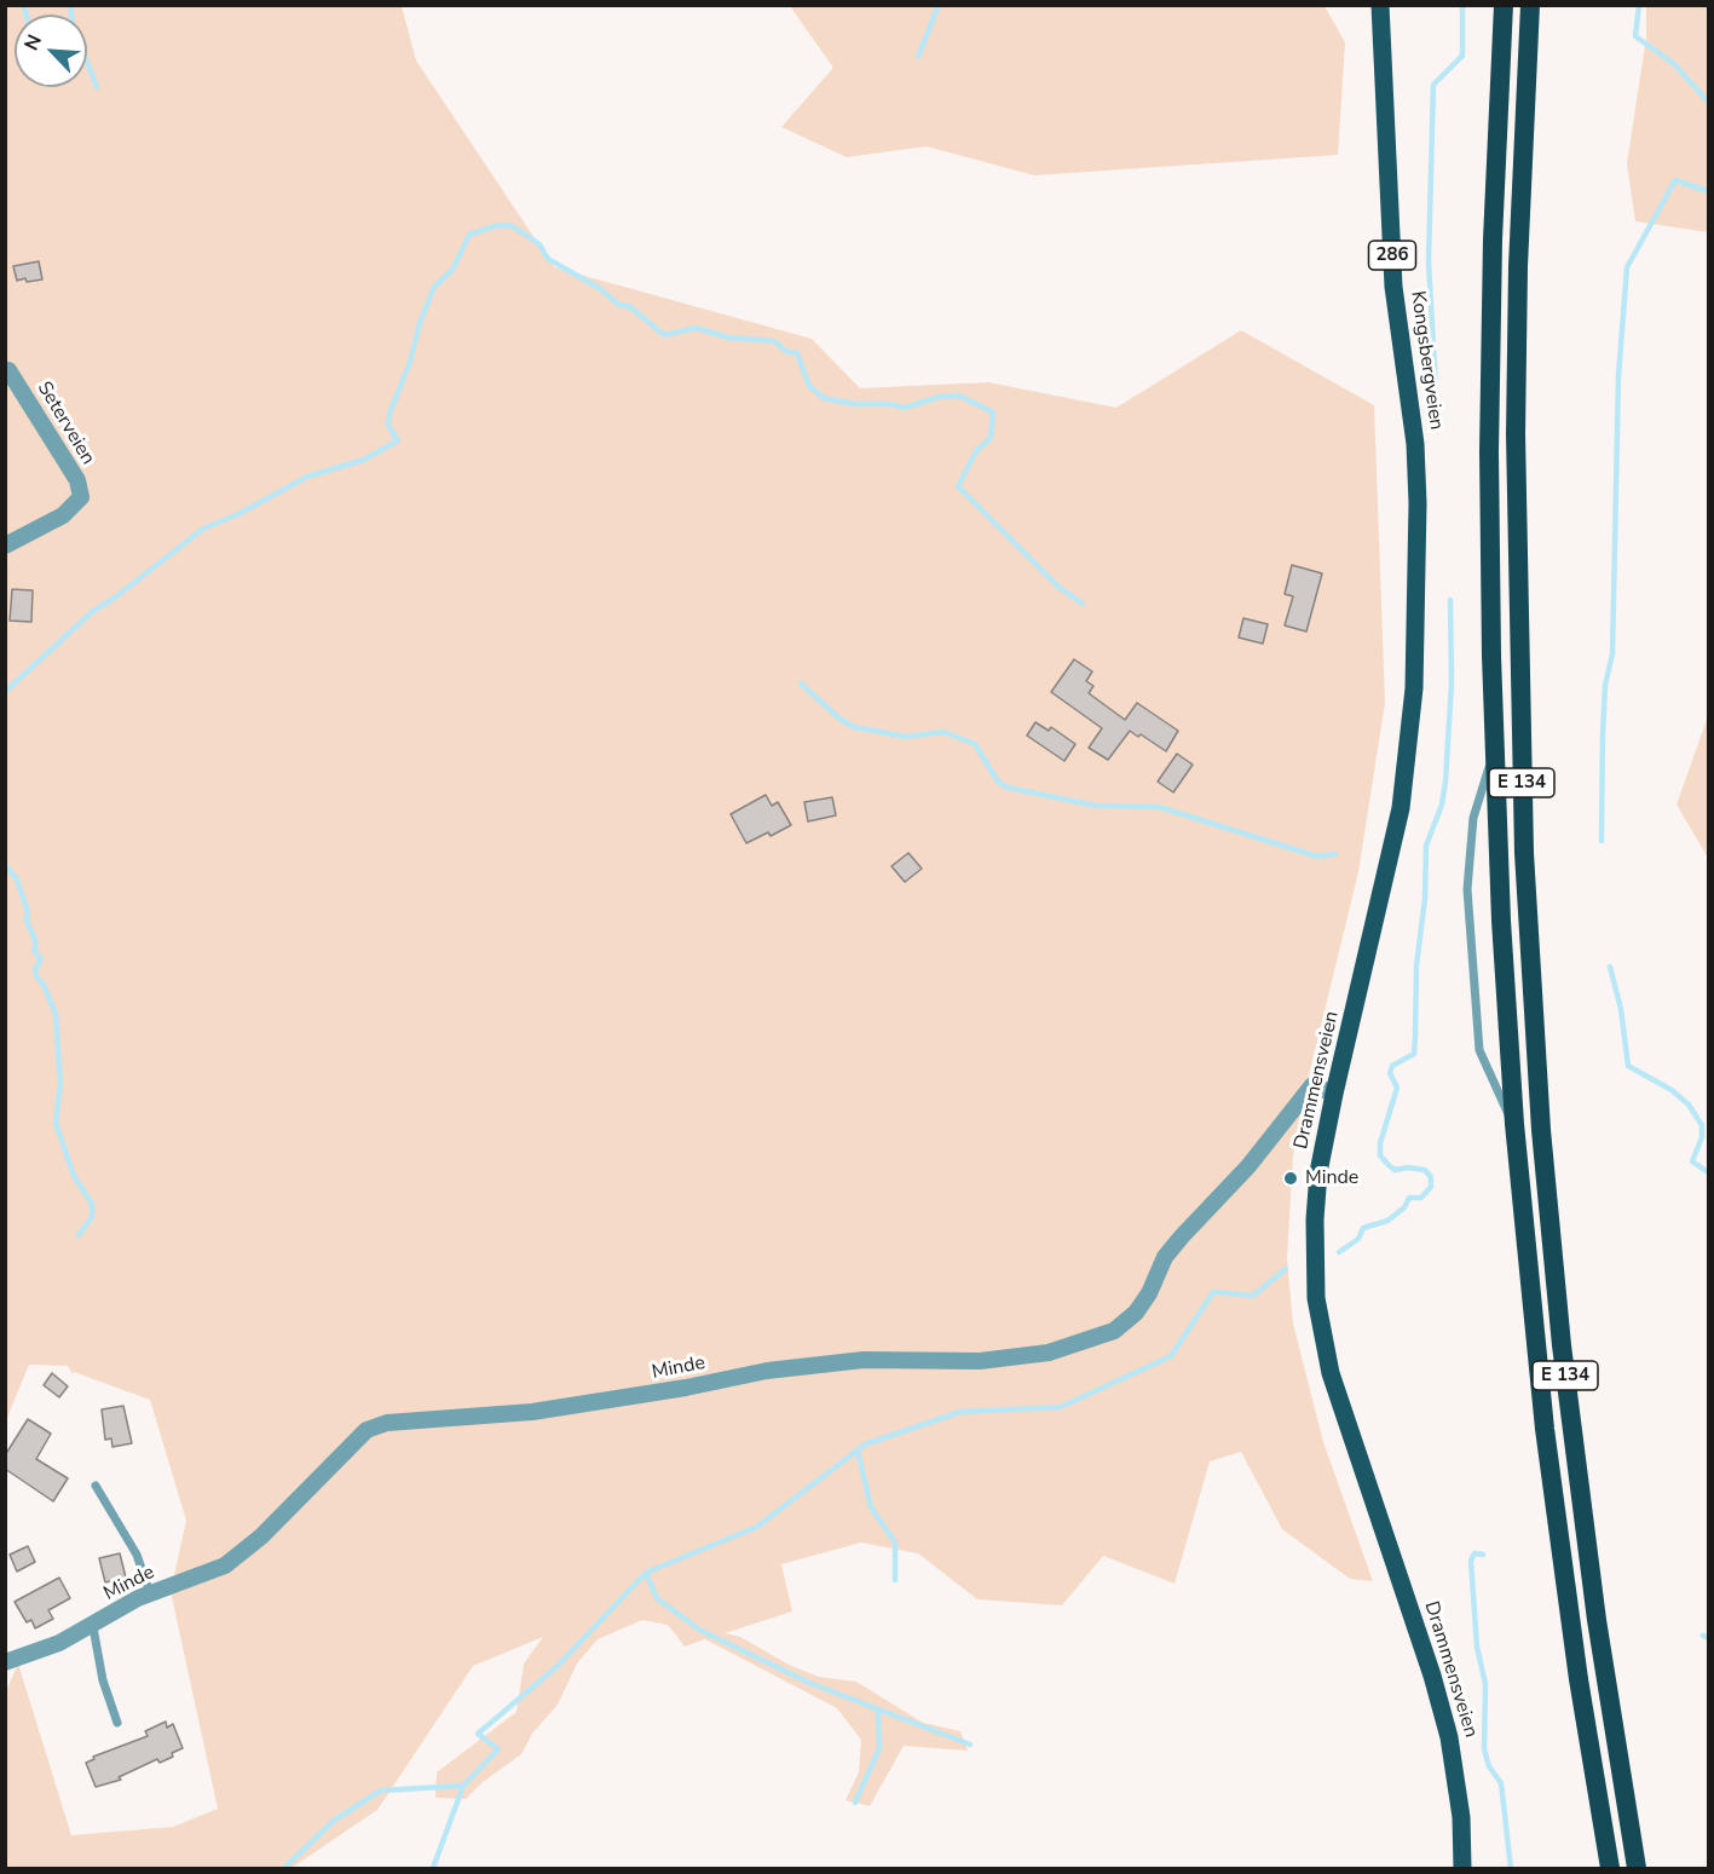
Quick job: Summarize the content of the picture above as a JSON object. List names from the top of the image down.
{
  "streets": {
    "highway": ["E 134"],
    "main road": ["286", "Kongsbergveien", "Drammensveien"],
    "street": ["Seterveien", "Minde"]
  },
  "crossings": [
    ["Kongsbergveien", "Drammensveien"],
    ["Drammensveien", "Minde"]
  ],
  "places": ["Minde"],
  "north": "top left"
}
